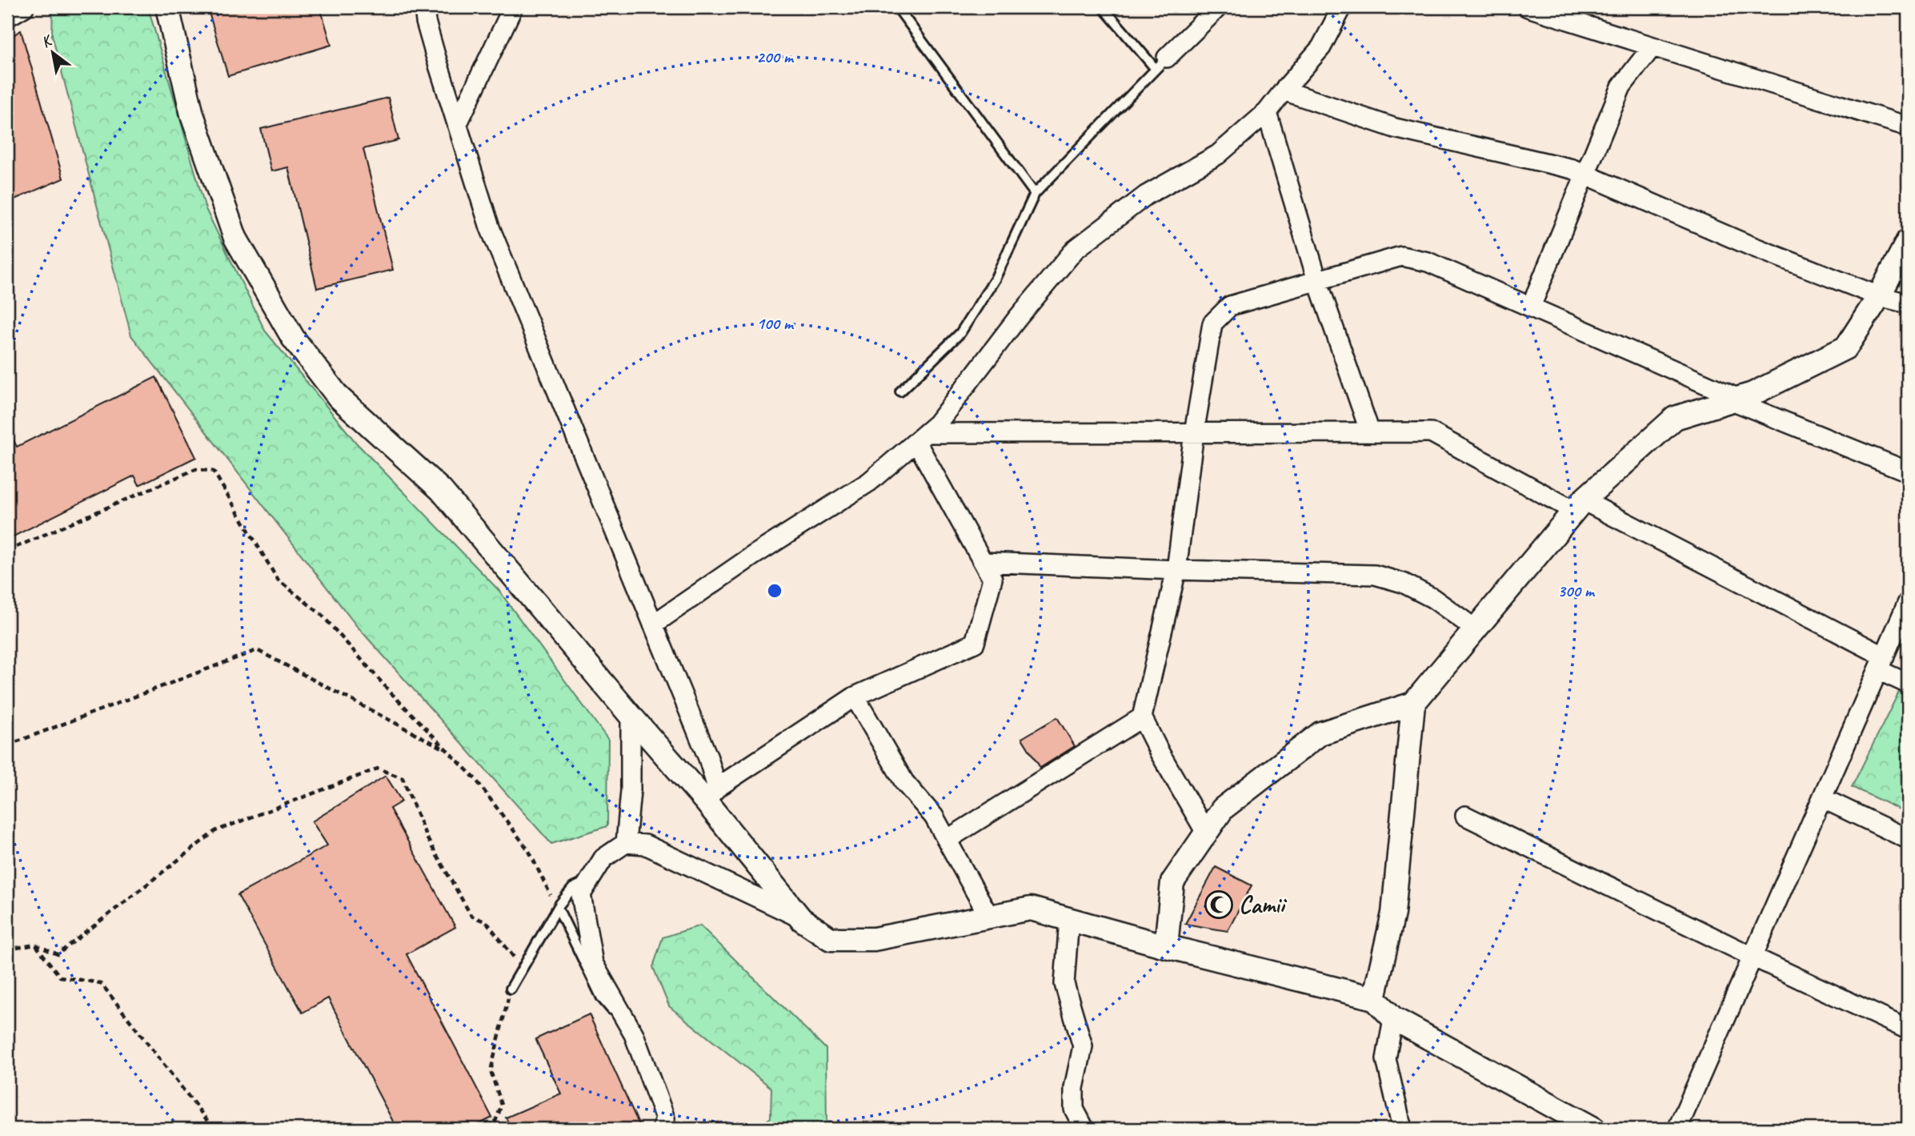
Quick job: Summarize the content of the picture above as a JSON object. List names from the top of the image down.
{
  "places": {
    "mosque": ["Camii"]
  },
  "north": "top left",
  "rings": ["200 m", "100 m", "300 m"]
}
